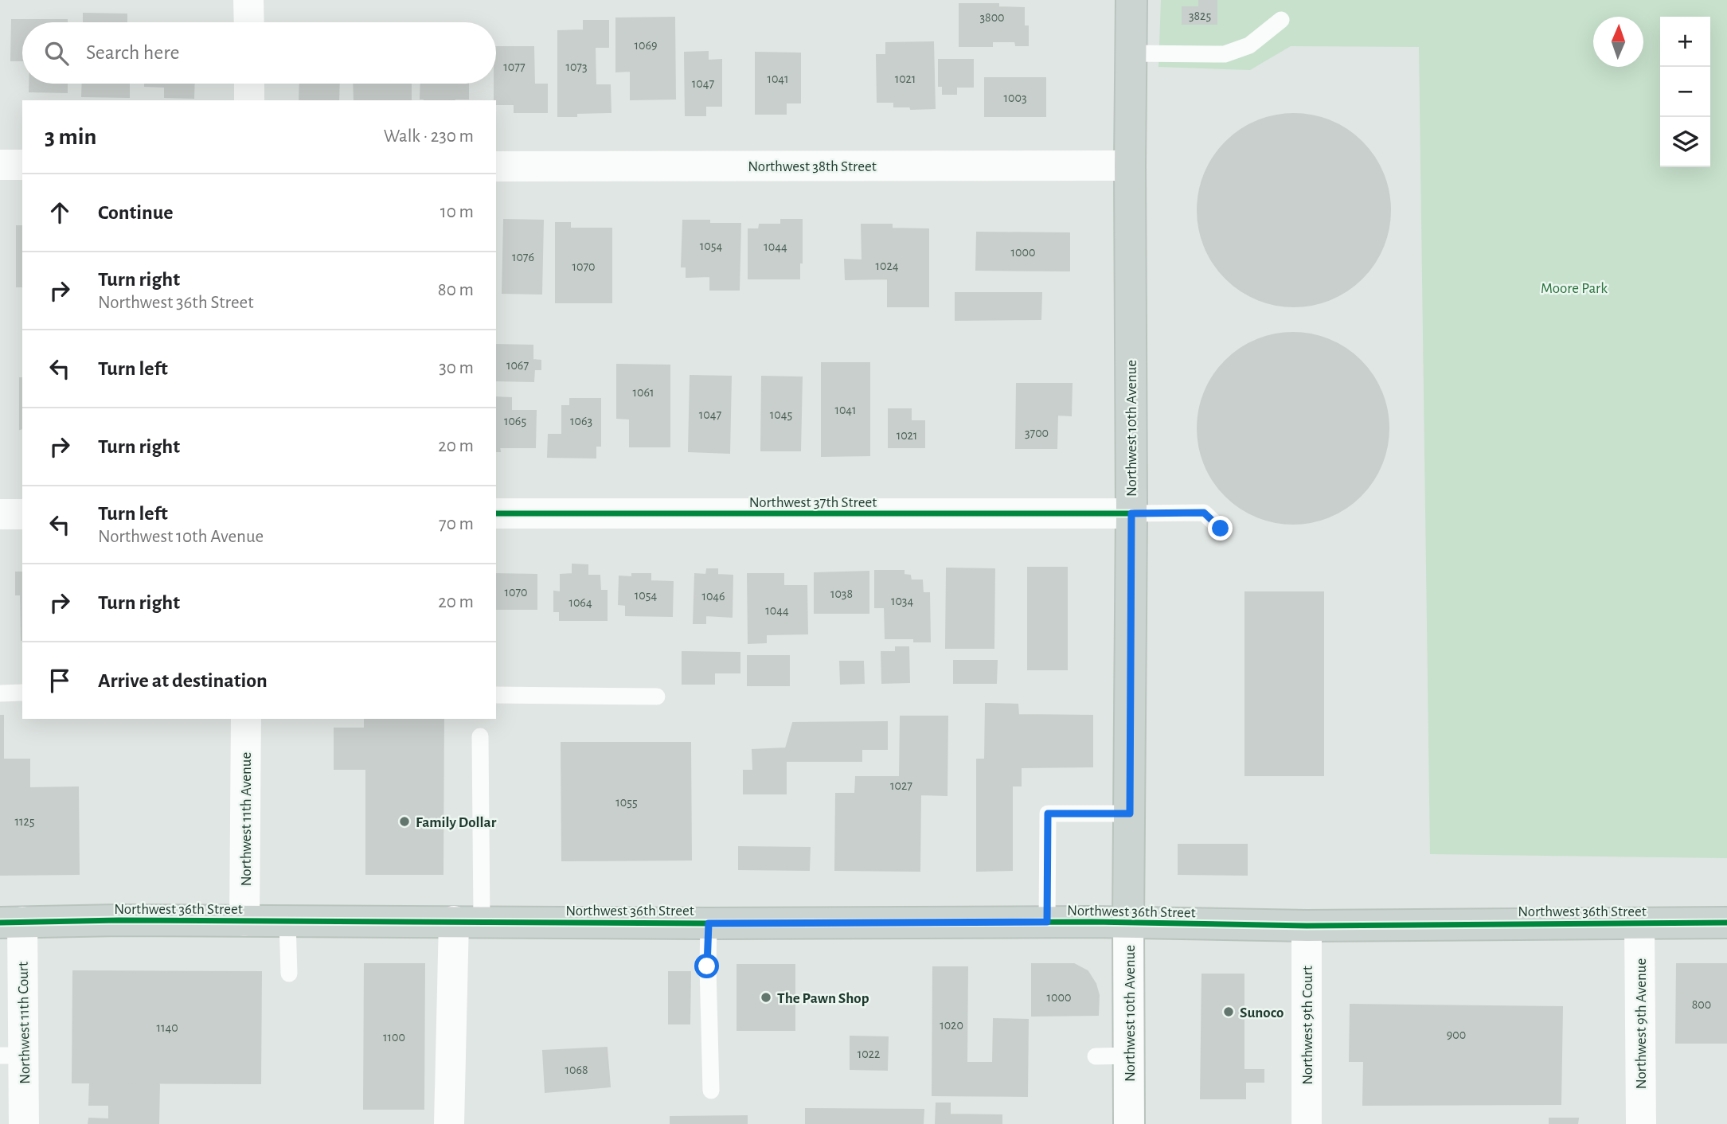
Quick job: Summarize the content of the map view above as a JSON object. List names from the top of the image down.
{
  "streets": {
    "main road": ["Northwest 10th Avenue", "Northwest 36th Street"],
    "street": [
      "Northwest 38th Street",
      "Northwest 37th Street",
      "Northwest 11th Avenue",
      "Northwest 11th Court",
      "Northwest 9th Avenue",
      "Northwest 9th Court"
    ]
  },
  "crossings": [
    ["Northwest 38th Street", "Northwest 10th Avenue"],
    ["Northwest 10th Avenue", "Northwest 37th Street"],
    ["Northwest 10th Avenue", "Northwest 36th Street"],
    ["Northwest 11th Avenue", "Northwest 36th Street"],
    ["Northwest 36th Street", "Northwest 11th Court"],
    ["Northwest 36th Street", "Northwest 9th Avenue"],
    ["Northwest 36th Street", "Northwest 9th Court"]
  ],
  "parks": ["Moore Park"],
  "places": ["Family Dollar", "The Pawn Shop", "Sunoco"],
  "house_numbers": [
    "3825",
    "3800",
    "1069",
    "1077",
    "1073",
    "1041",
    "1021",
    "1047",
    "1003",
    "1054",
    "1044",
    "1000",
    "1076",
    "1024",
    "1070",
    "1067",
    "1061",
    "1041",
    "1047",
    "1045",
    "1065",
    "1063",
    "3700",
    "1021",
    "1070",
    "1038",
    "1054",
    "1046",
    "1034",
    "1064",
    "1044",
    "1027",
    "1055",
    "1125",
    "1000",
    "800",
    "1020",
    "1140",
    "900",
    "1100",
    "1022",
    "1068"
  ],
  "north": "top",
  "page": {
    "map_buttons": ["+", "−"],
    "search": "Search here",
    "heading": ["3 min", "Walk · 230 m"],
    "list": [
      ["Continue", "10 m"],
      ["Turn right", "Northwest 36th Street", "80 m"],
      ["Turn left", "30 m"],
      ["Turn right", "20 m"],
      ["Turn left", "Northwest 10th Avenue", "70 m"],
      ["Turn right", "20 m"],
      "Arrive at destination"
    ]
  }
}
